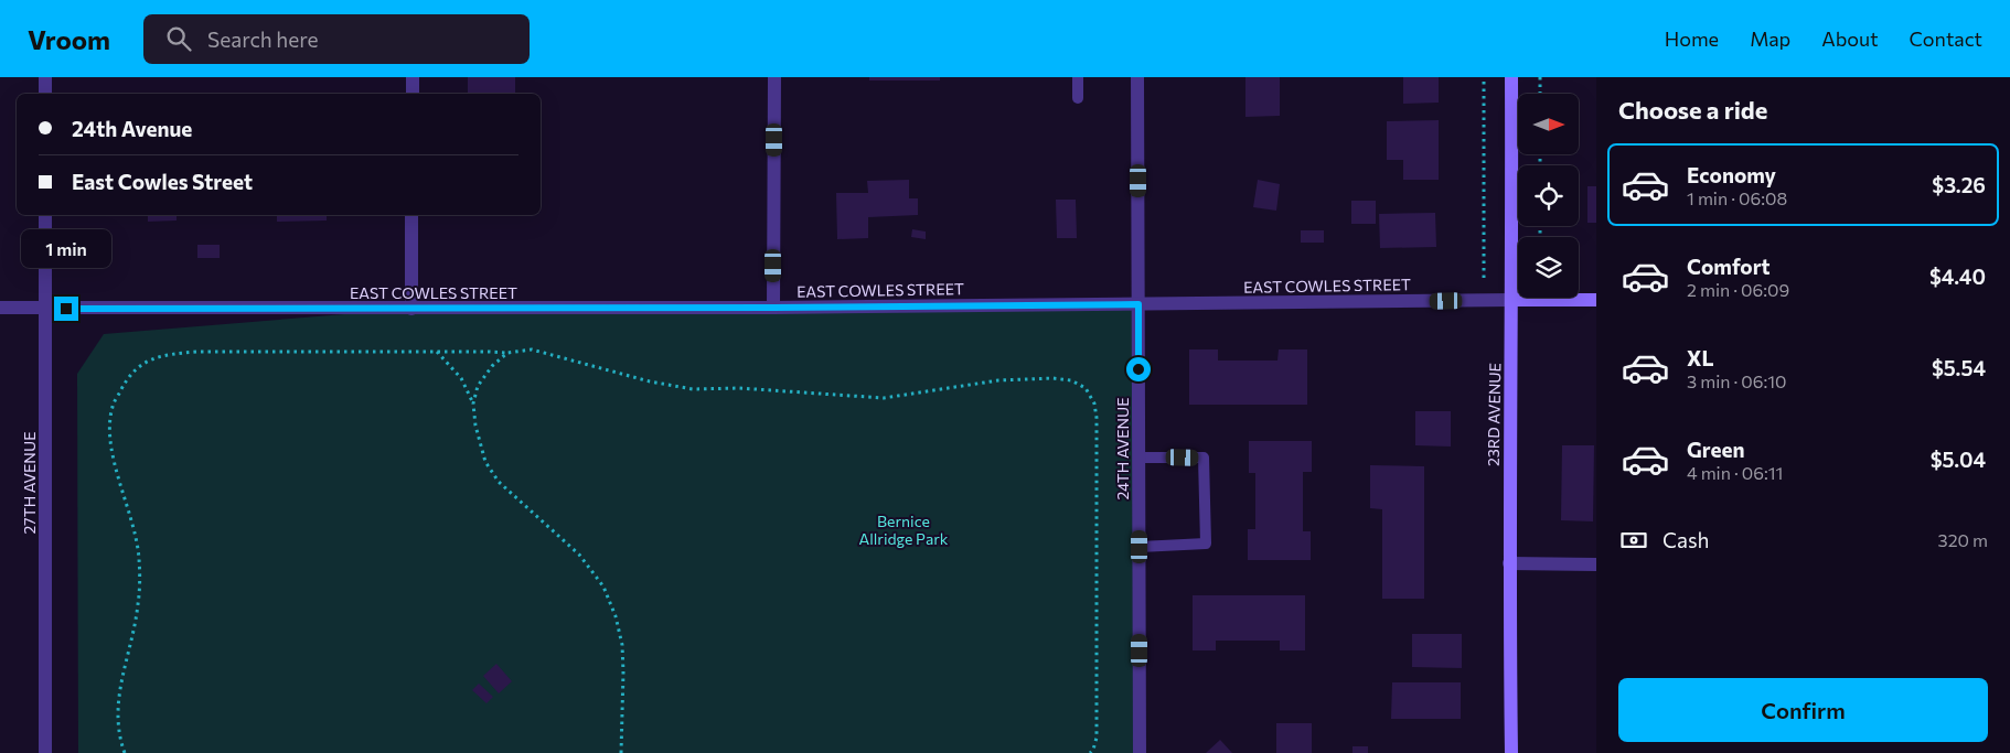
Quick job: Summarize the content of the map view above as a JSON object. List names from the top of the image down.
{
  "streets": {
    "street": [
      "EAST COWLES STREET",
      "23RD AVENUE",
      "24TH AVENUE",
      "27TH AVENUE"
    ]
  },
  "crossings": [
    ["EAST COWLES STREET", "23RD AVENUE"],
    ["EAST COWLES STREET", "24TH AVENUE"],
    ["EAST COWLES STREET", "27TH AVENUE"]
  ],
  "parks": ["Bernice Allridge Park"],
  "north": "right",
  "page": {
    "header": "Vroom",
    "search": "Search here",
    "nav": [
      "Home",
      "Map",
      "About",
      "Contact"
    ],
    "heading": "Choose a ride",
    "banner": ["24th Avenue", "East Cowles Street"],
    "list": [
      {
        "name": "Economy",
        "note": "1 min · 06:08",
        "value": "$3.26"
      },
      {
        "name": "Comfort",
        "note": "2 min · 06:09",
        "value": "$4.40"
      },
      {
        "name": "XL",
        "note": "3 min · 06:10",
        "value": "$5.54"
      },
      {
        "name": "Green",
        "note": "4 min · 06:11",
        "value": "$5.04"
      }
    ],
    "bubble": "1 min",
    "pay": ["Cash", "320 m"],
    "buttons": "Confirm"
  }
}
